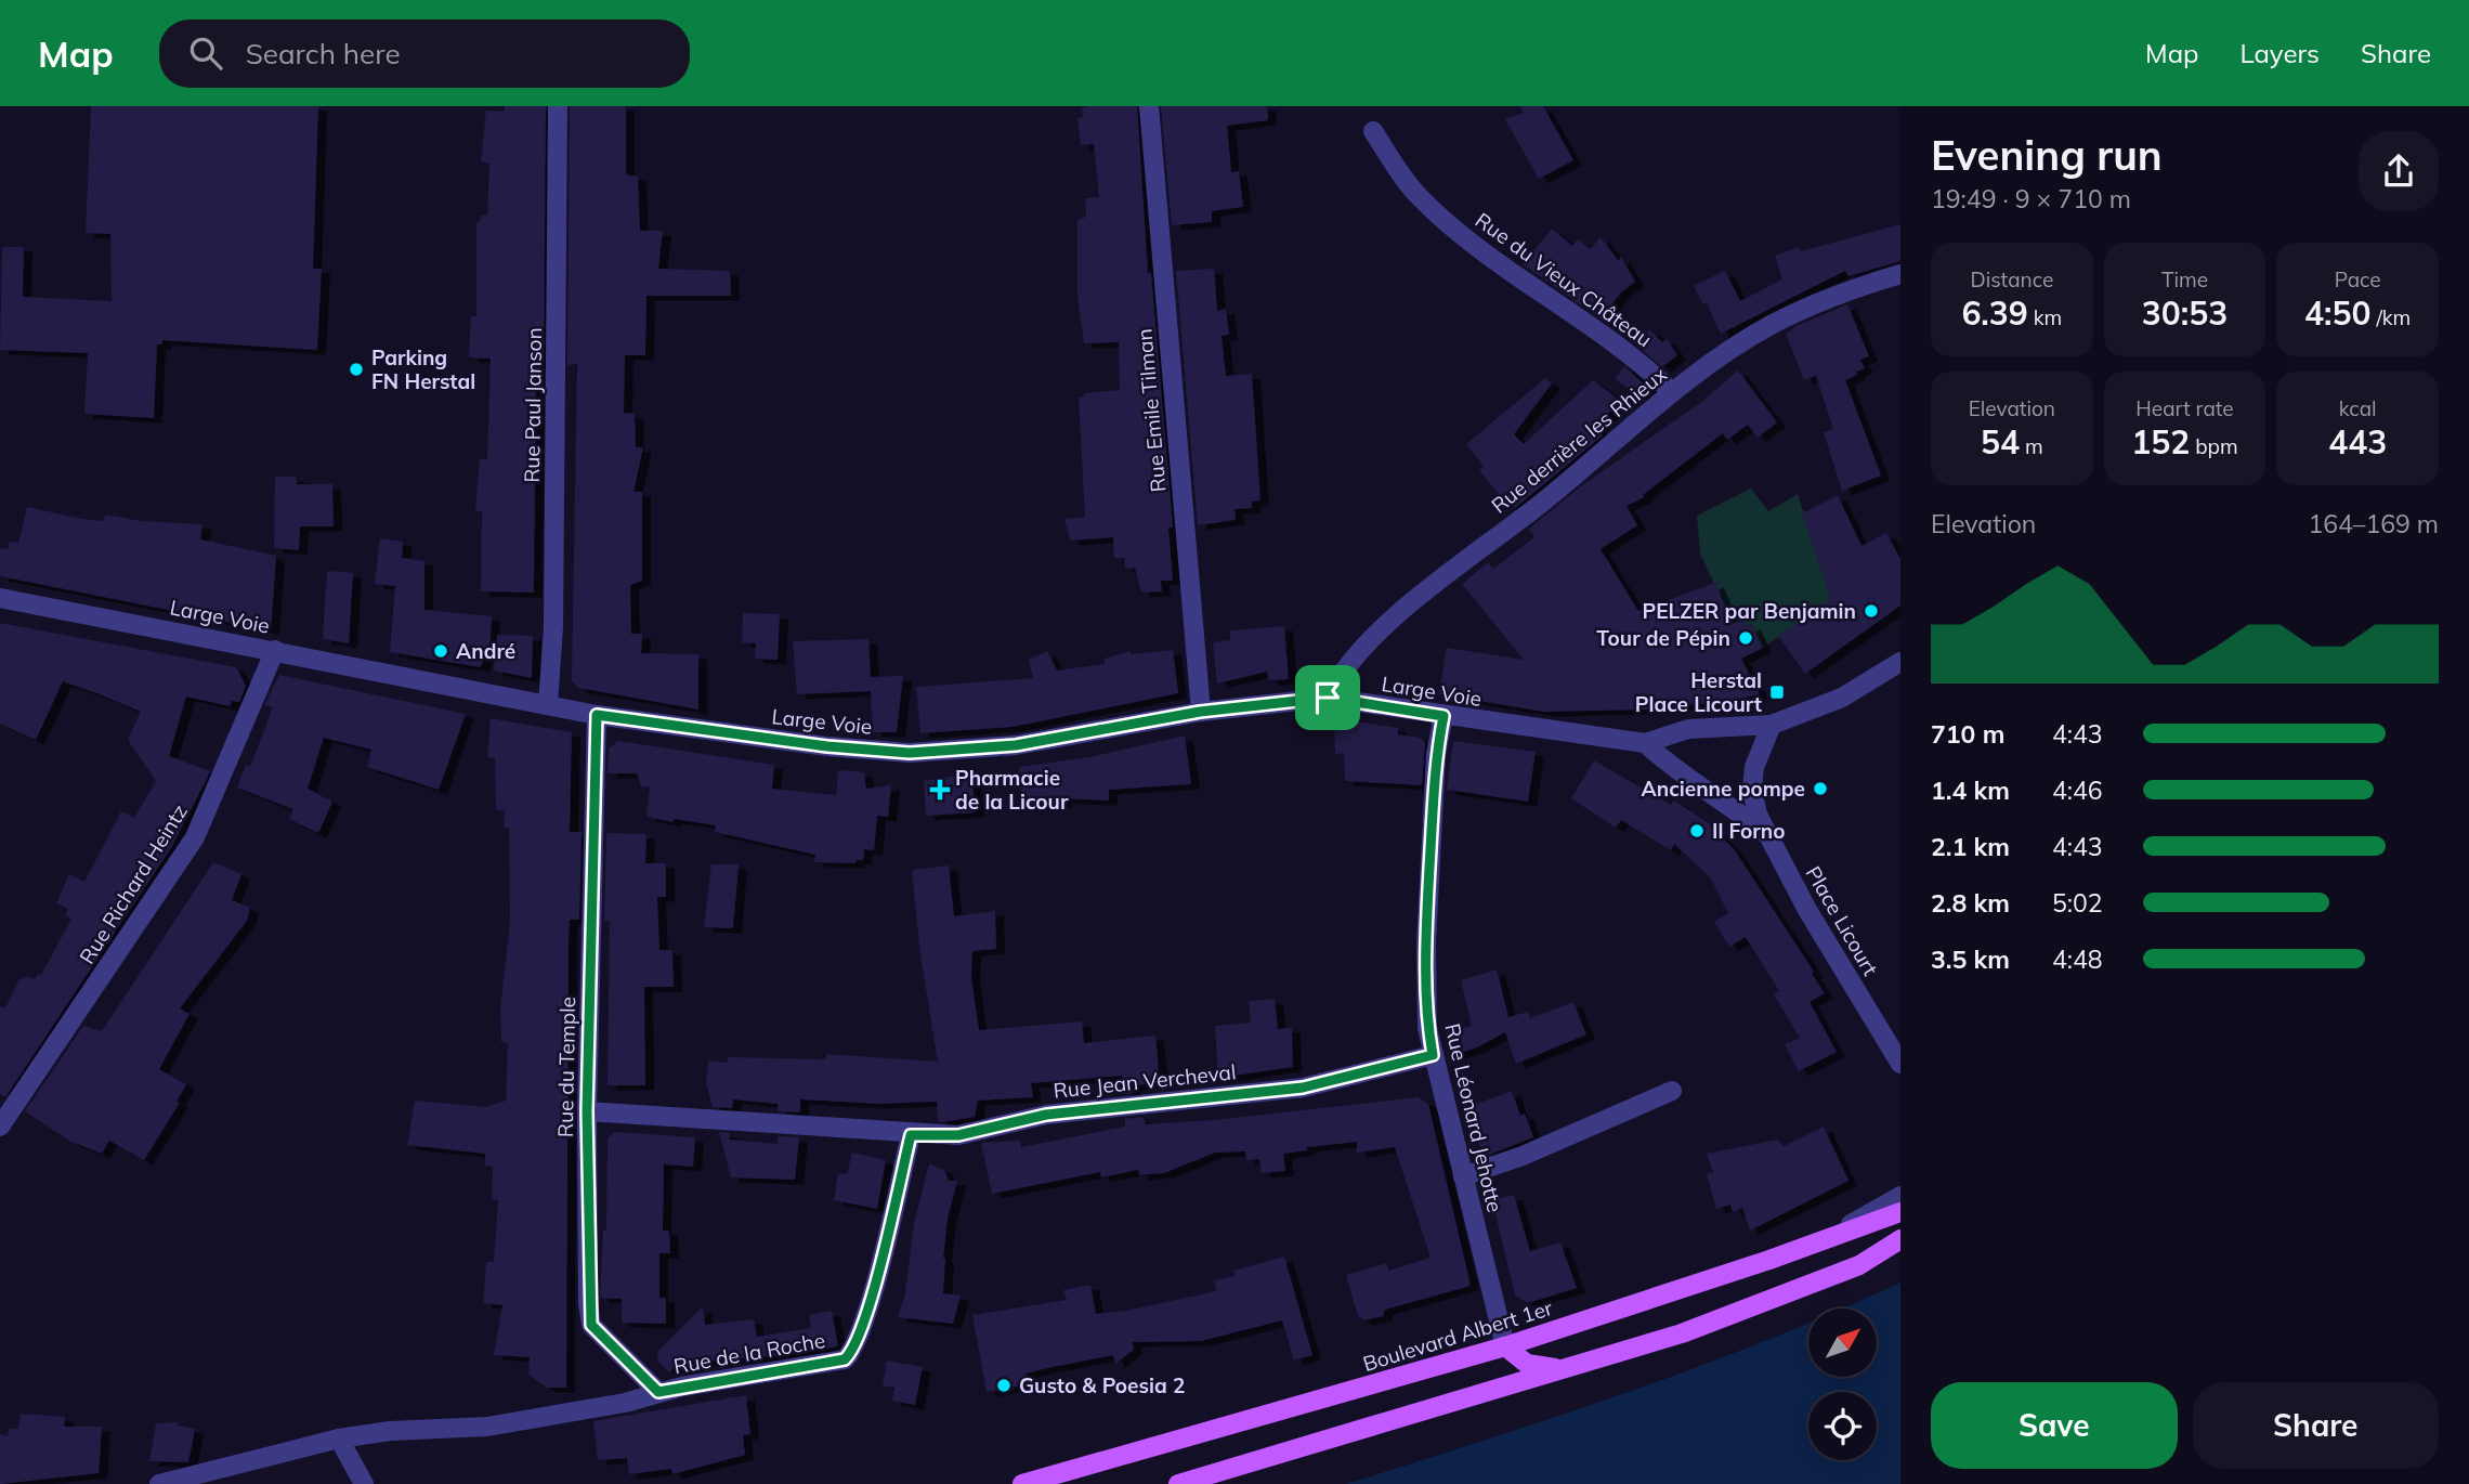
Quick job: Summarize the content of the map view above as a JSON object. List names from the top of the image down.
{
  "streets": {
    "main road": ["Boulevard Albert 1er"],
    "street": [
      "Rue du Vieux Château",
      "Rue Paul Janson",
      "Rue Emile Tilman",
      "Rue derrière les Rhieux",
      "Large Voie",
      "Rue Richard Heintz",
      "Place Licourt",
      "Rue du Temple",
      "Rue Jean Vercheval",
      "Rue Léonard Jehotte",
      "Rue de la Roche"
    ]
  },
  "crossings": [
    ["Rue du Vieux Château", "Rue derrière les Rhieux"],
    ["Rue Paul Janson", "Large Voie"],
    ["Rue Emile Tilman", "Large Voie"],
    ["Rue derrière les Rhieux", "Large Voie"],
    ["Large Voie", "Rue Richard Heintz"],
    ["Large Voie", "Place Licourt"],
    ["Large Voie", "Rue du Temple"],
    ["Large Voie", "Rue Léonard Jehotte"],
    ["Rue du Temple", "Rue Jean Vercheval"],
    ["Rue du Temple", "Rue de la Roche"],
    ["Rue Jean Vercheval", "Rue Léonard Jehotte"],
    ["Rue Jean Vercheval", "Rue de la Roche"],
    ["Rue Léonard Jehotte", "Boulevard Albert 1er"]
  ],
  "places": {
    "other": [
      "Parking FN Herstal",
      "PELZER par Benjamin",
      "Tour de Pépin",
      "André",
      "Ancienne pompe",
      "Il Forno",
      "Gusto & Poesia 2"
    ],
    "transit": ["Herstal Place Licourt"],
    "health": ["Pharmacie de la Licour"]
  },
  "north": "top right",
  "page": {
    "header": "Map",
    "search": "Search here",
    "nav": ["Map", "Layers", "Share"],
    "heading": ["Evening run", "19:49 · 9 × 710 m"],
    "stats": [
      ["Distance", "6.39 km"],
      ["Time", "30:53"],
      ["Pace", "4:50 /km"],
      ["Elevation", "54 m"],
      ["Heart rate", "152 bpm"],
      ["kcal", "443"]
    ],
    "chart": ["Elevation", "164–169 m"],
    "list": [
      {
        "name": "710 m",
        "note": "4:43"
      },
      {
        "name": "1.4 km",
        "note": "4:46"
      },
      {
        "name": "2.1 km",
        "note": "4:43"
      },
      {
        "name": "2.8 km",
        "note": "5:02"
      },
      {
        "name": "3.5 km",
        "note": "4:48"
      }
    ],
    "buttons": ["Save", "Share"]
  }
}
